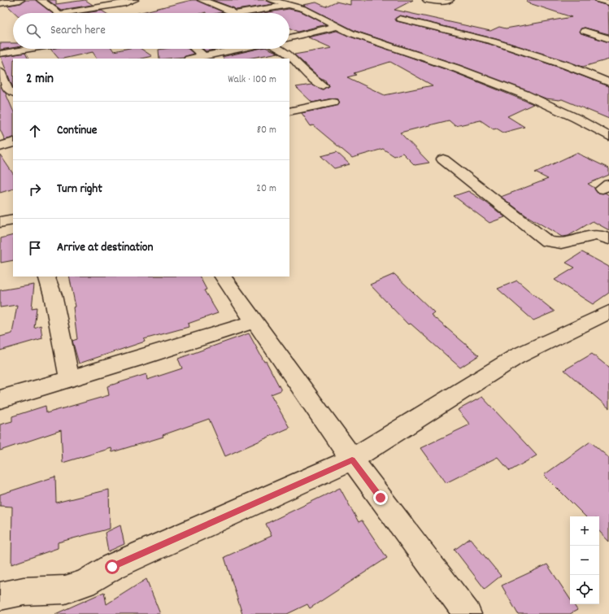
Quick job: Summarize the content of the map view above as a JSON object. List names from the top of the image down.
{
  "page": {
    "search": "Search here",
    "heading": ["2 min", "Walk · 100 m"],
    "list": [
      ["Continue", "80 m"],
      ["Turn right", "20 m"],
      "Arrive at destination"
    ],
    "map_buttons": ["+", "−"]
  }
}
